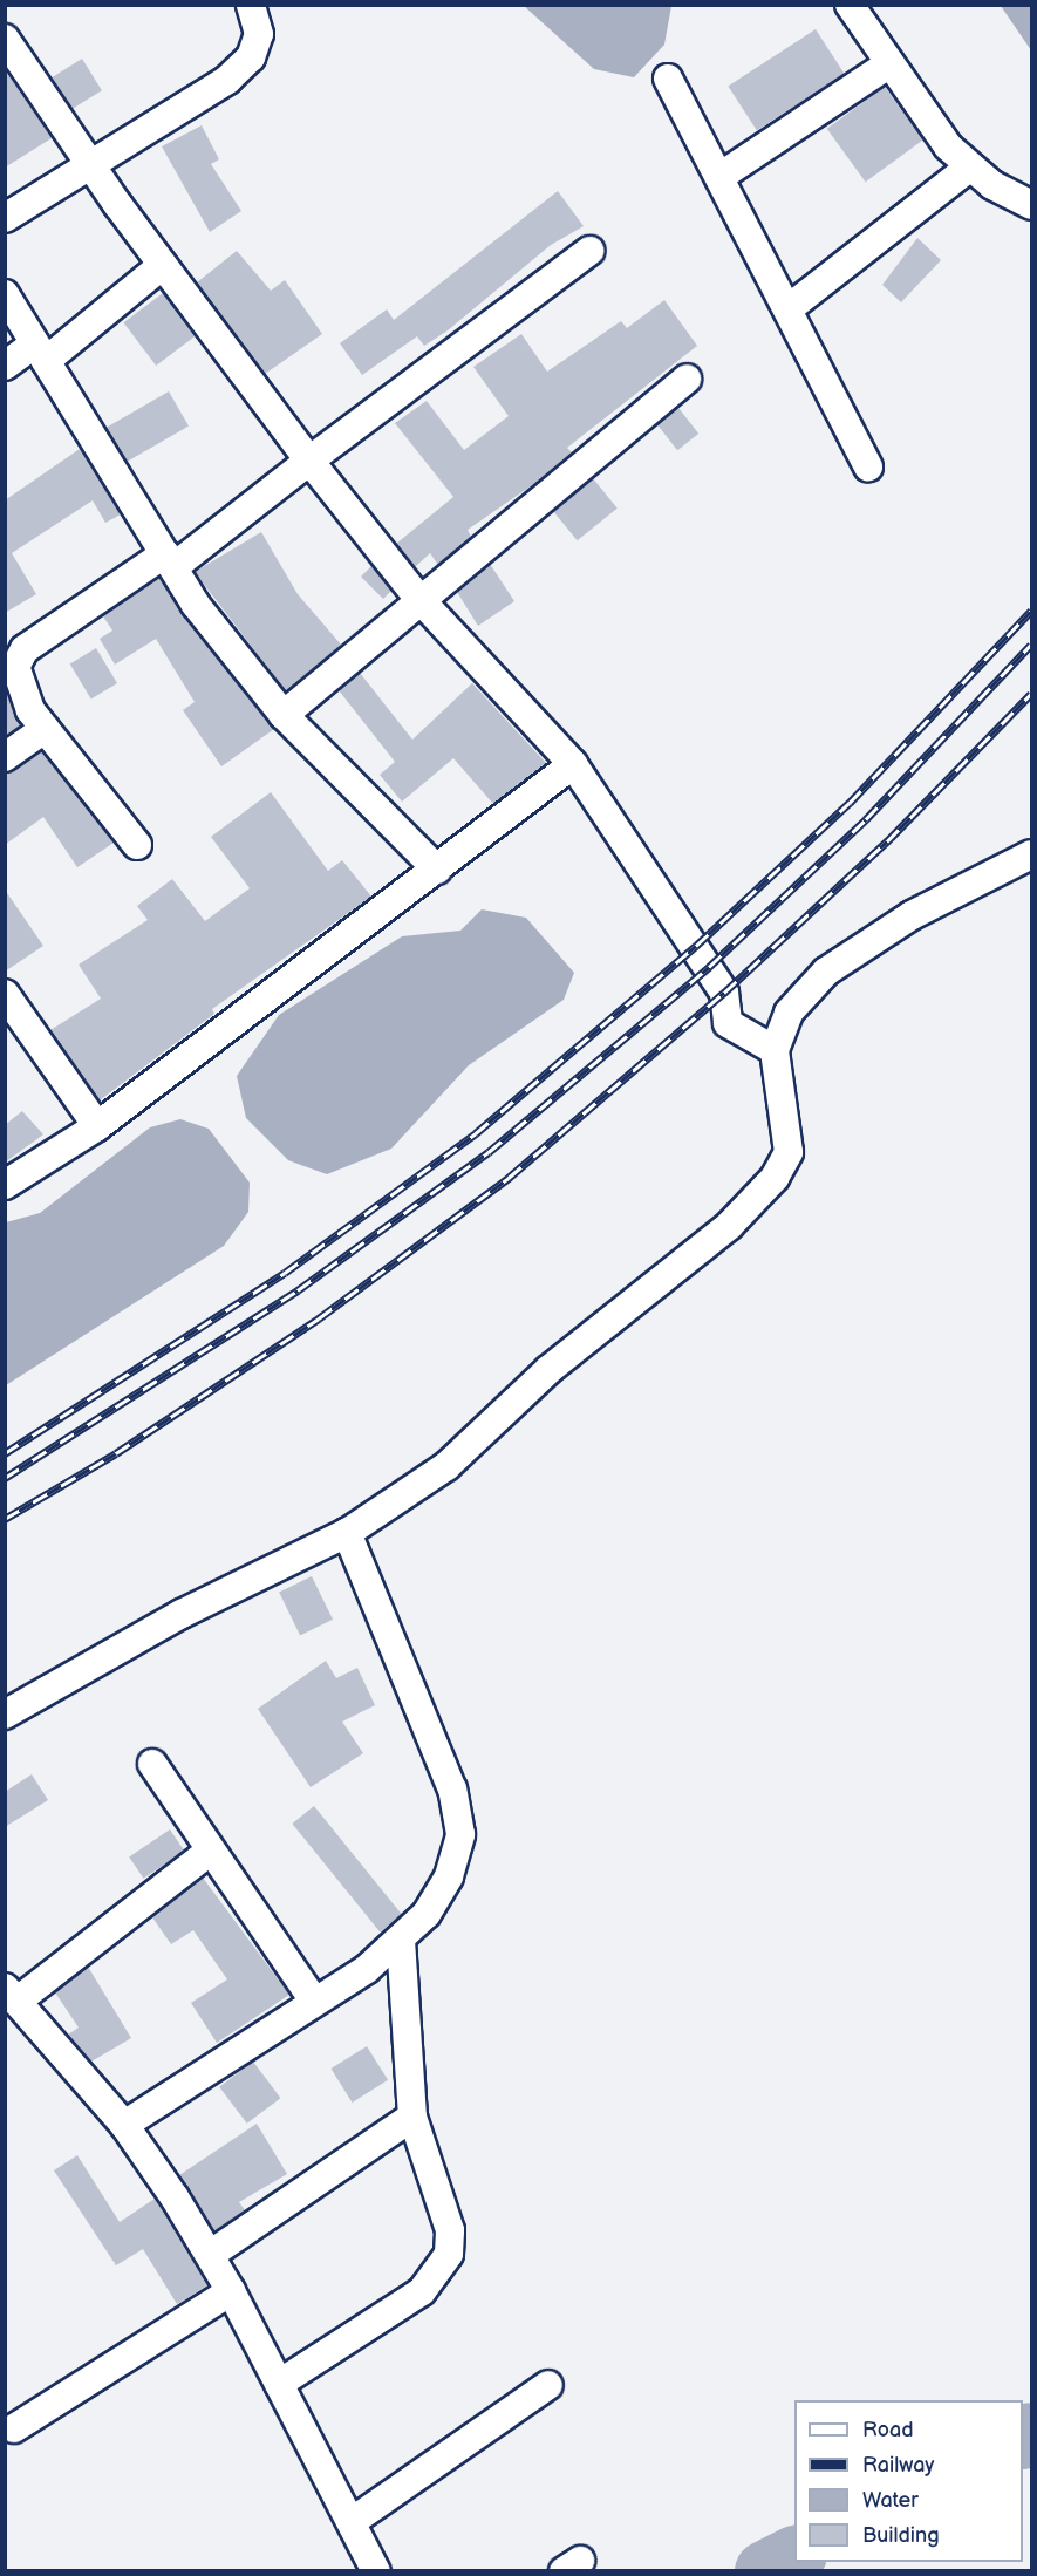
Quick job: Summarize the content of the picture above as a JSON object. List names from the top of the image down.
{
  "legend": [
    "Road",
    "Railway",
    "Water",
    "Building"
  ]
}
